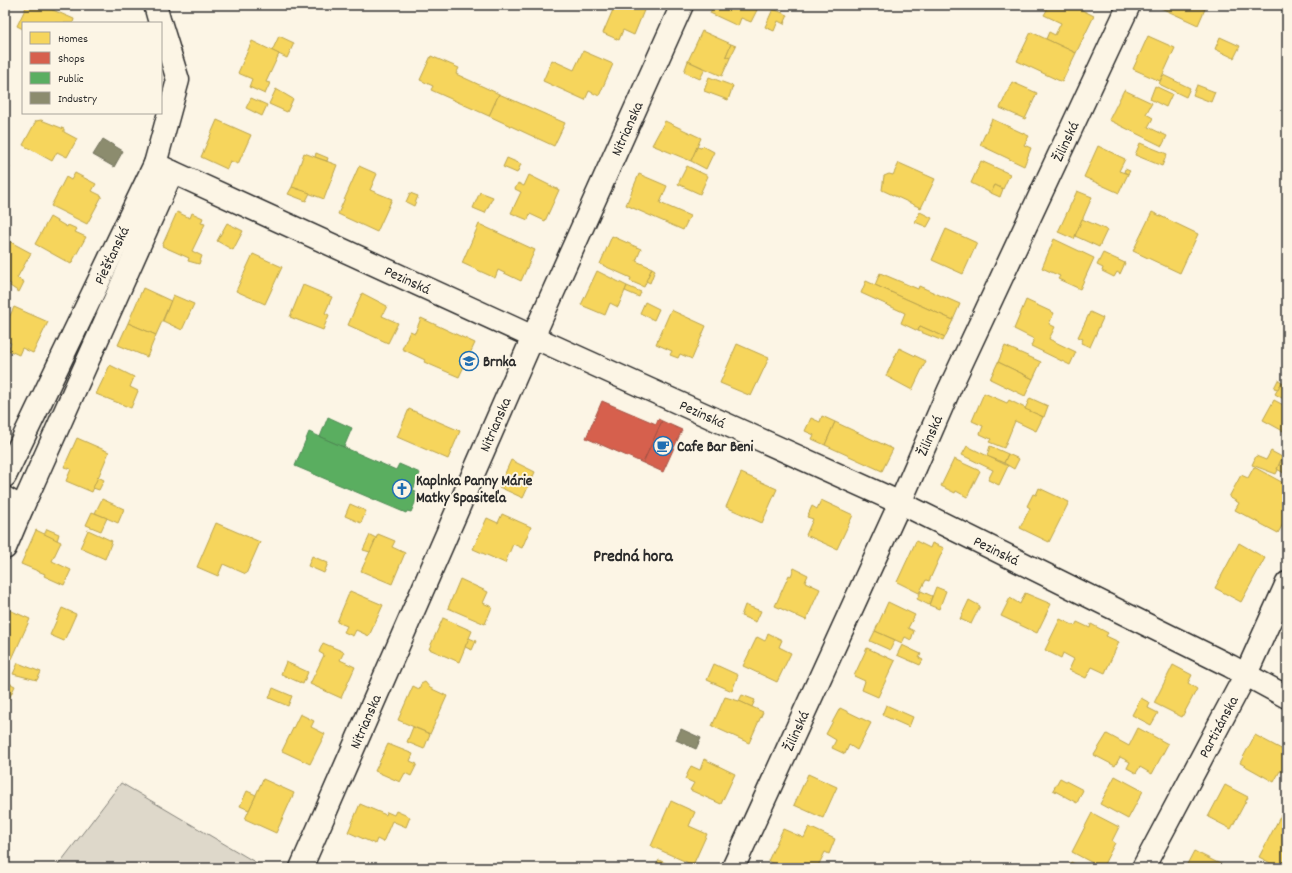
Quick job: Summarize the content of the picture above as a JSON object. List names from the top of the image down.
{
  "streets": {
    "street": [
      "Nitrianska",
      "Žilinská",
      "Piešťanská",
      "Pezinská",
      "Partizánska"
    ]
  },
  "crossings": [
    ["Nitrianska", "Pezinská"],
    ["Žilinská", "Pezinská"],
    ["Piešťanská", "Pezinská"],
    ["Pezinská", "Partizánska"]
  ],
  "districts": ["Predná hora"],
  "places": {
    "school or university": ["Brnka"],
    "cafe": ["Cafe Bar Beni"],
    "church": ["Kaplnka Panny Márie Matky Spasiteľa"]
  },
  "legend": [
    "Homes",
    "Shops",
    "Public",
    "Industry"
  ]
}
